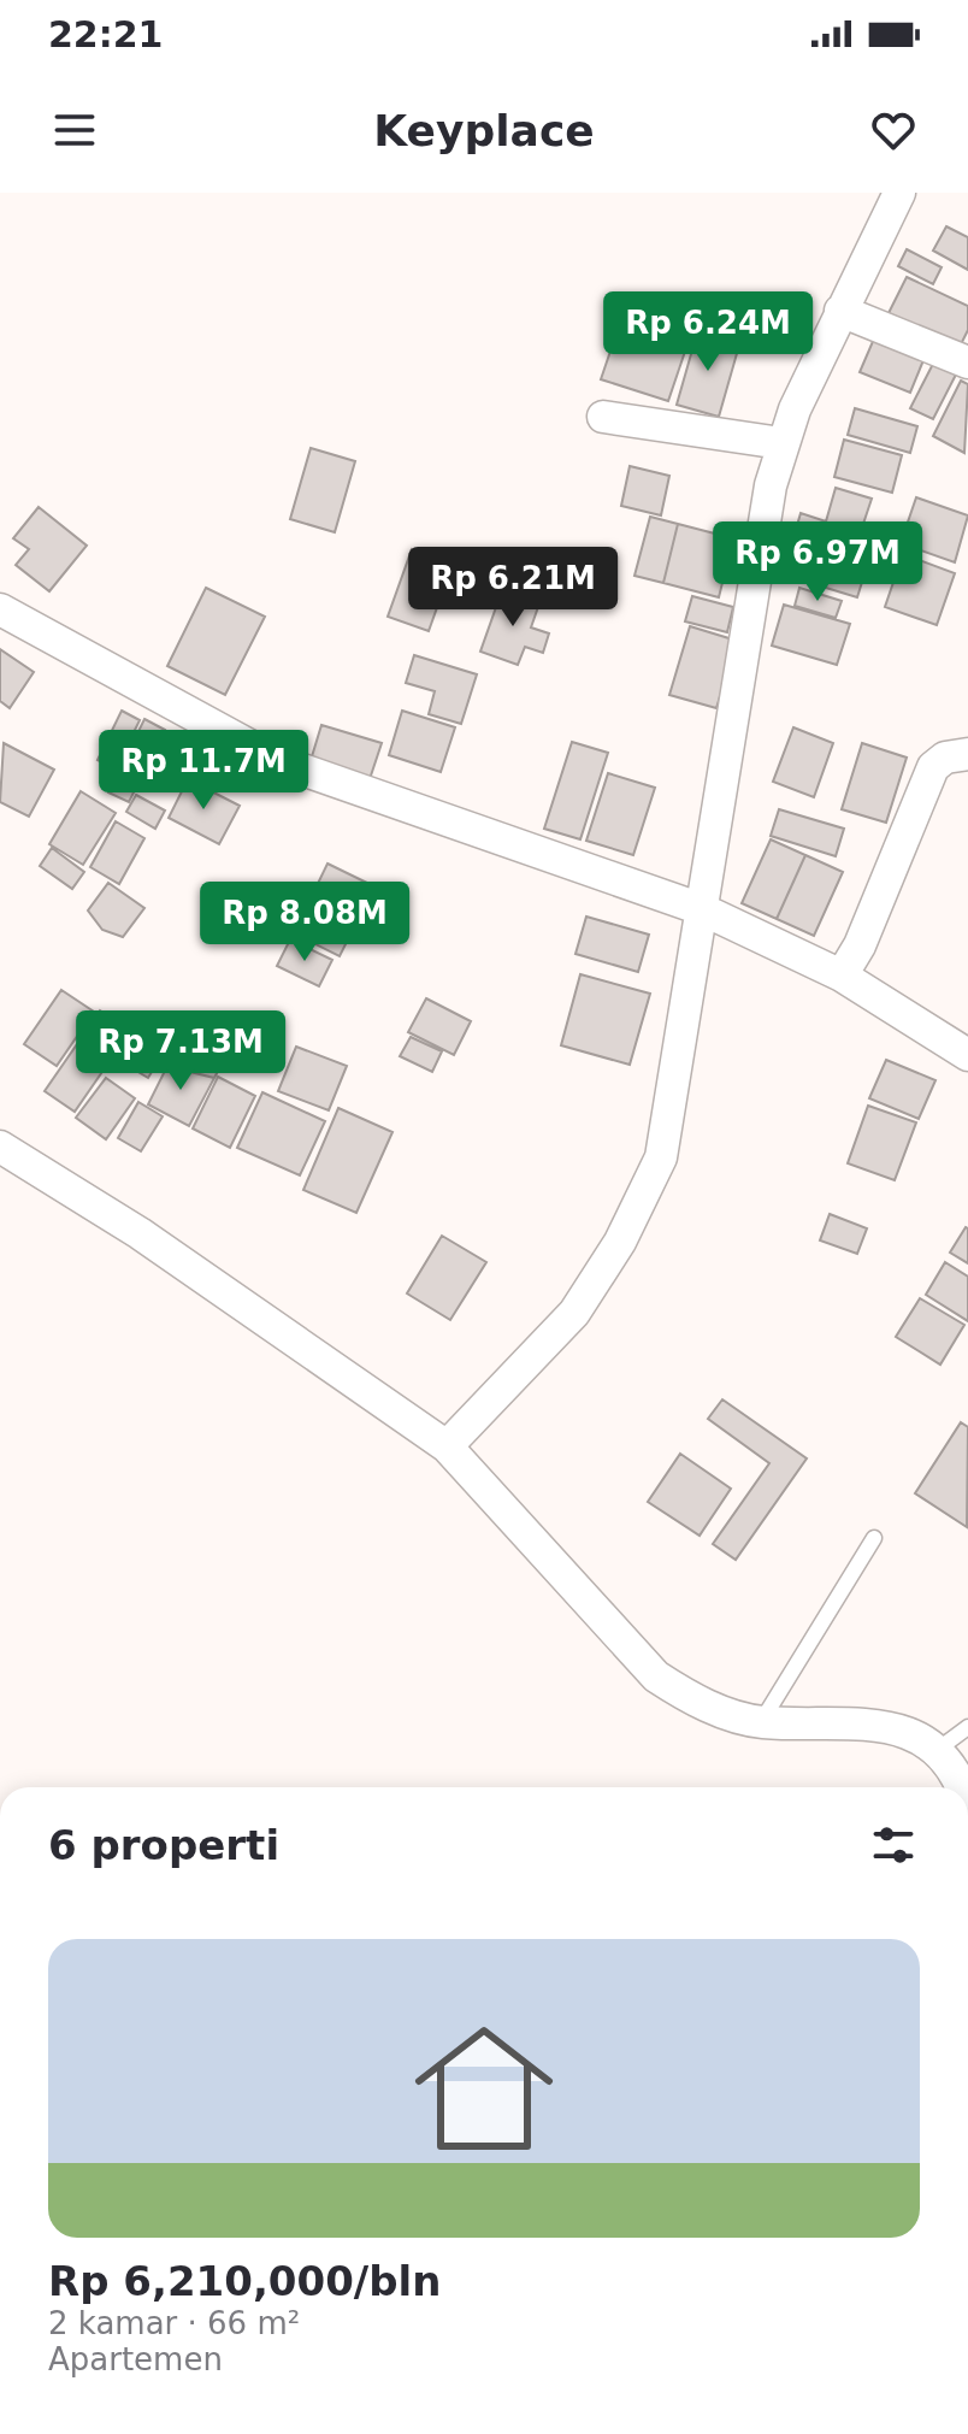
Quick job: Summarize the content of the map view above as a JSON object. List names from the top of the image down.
{
  "page": {
    "status": "22:21",
    "header": "Keyplace",
    "price": [
      "Rp 6.24M",
      "Rp 6.97M",
      "Rp 6.21M",
      "Rp 11.7M",
      "Rp 8.08M",
      "Rp 7.13M"
    ],
    "heading": "6 properti",
    "list": [
      {
        "name": "Rp 6,210,000/bln",
        "note": "2 kamar · 66 m² · Apartemen"
      }
    ]
  }
}
